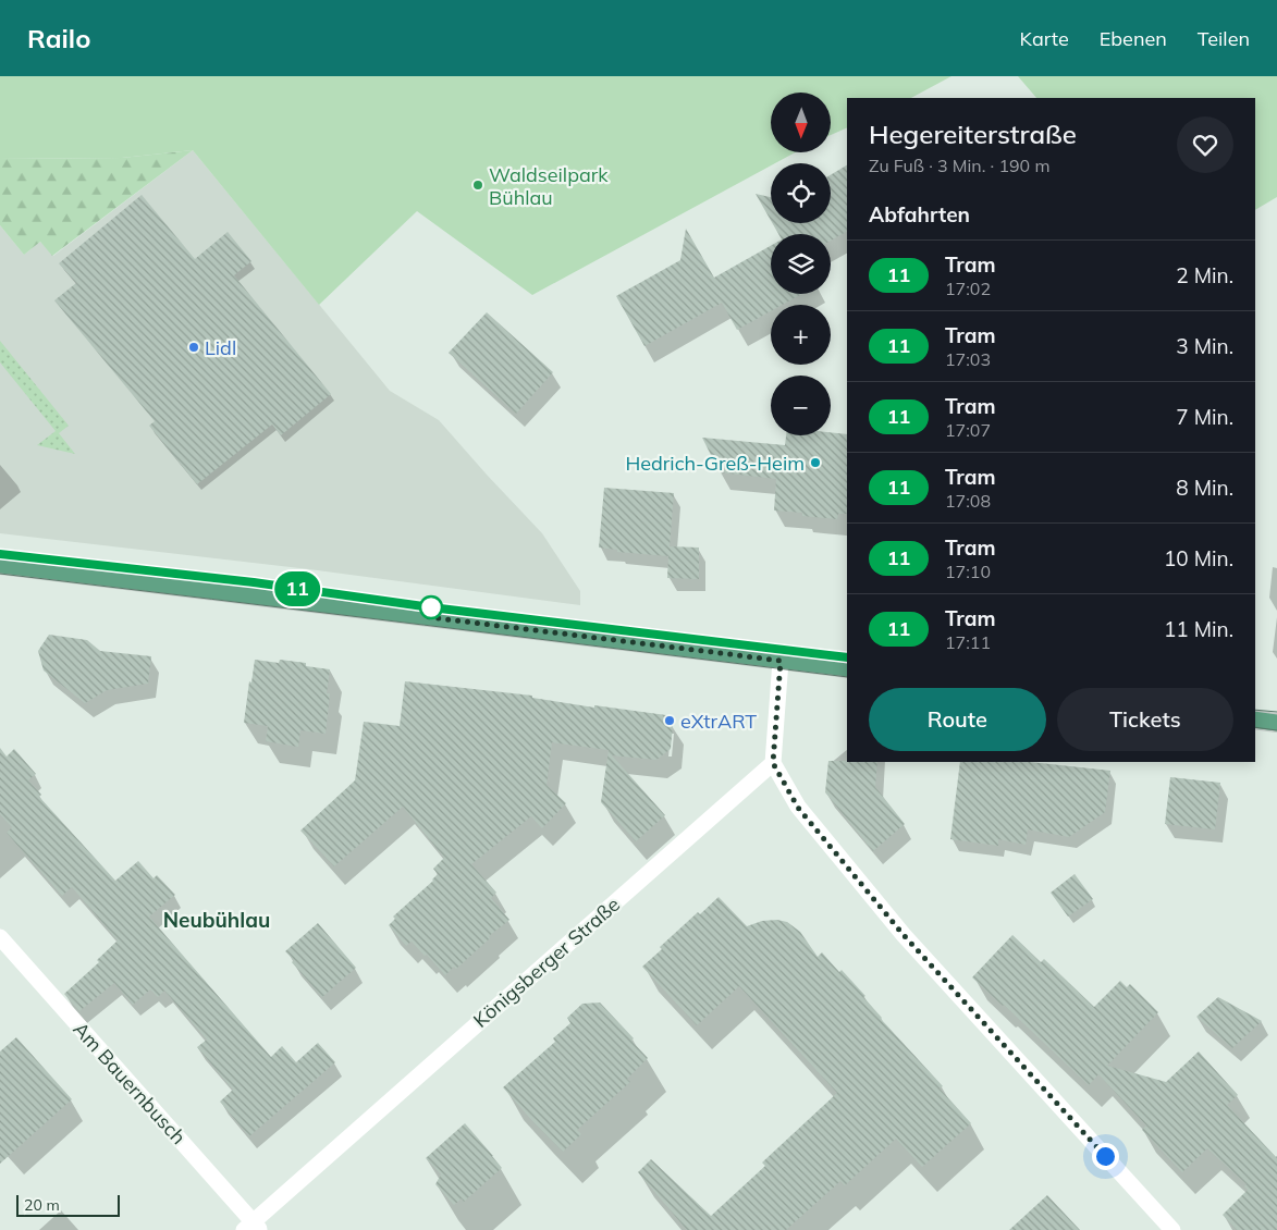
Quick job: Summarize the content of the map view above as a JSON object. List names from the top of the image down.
{
  "streets": {
    "street": ["Königsberger Straße", "Am Bauernbusch"]
  },
  "crossings": [
    ["Königsberger Straße", "Am Bauernbusch"]
  ],
  "districts": ["Neubühlau"],
  "places": [
    "Waldseilpark Bühlau",
    "Lidl",
    "Hedrich-Greß-Heim",
    "eXtrART"
  ],
  "lines": ["tram line 11"],
  "scale_bar": "20 m",
  "north": "bottom",
  "page": {
    "header": "Railo",
    "nav": ["Karte", "Ebenen", "Teilen"],
    "on_map": "11",
    "map_buttons": ["+", "−"],
    "heading": [
      ["Hegereiterstraße", "Zu Fuß · 3 Min. · 190 m"],
      "Abfahrten"
    ],
    "list": [
      {
        "mark": "11",
        "name": "Tram",
        "note": "17:02",
        "value": "2 Min."
      },
      {
        "mark": "11",
        "name": "Tram",
        "note": "17:03",
        "value": "3 Min."
      },
      {
        "mark": "11",
        "name": "Tram",
        "note": "17:07",
        "value": "7 Min."
      },
      {
        "mark": "11",
        "name": "Tram",
        "note": "17:08",
        "value": "8 Min."
      },
      {
        "mark": "11",
        "name": "Tram",
        "note": "17:10",
        "value": "10 Min."
      },
      {
        "mark": "11",
        "name": "Tram",
        "note": "17:11",
        "value": "11 Min."
      }
    ],
    "buttons": ["Route", "Tickets"],
    "scale": "20 m"
  }
}
